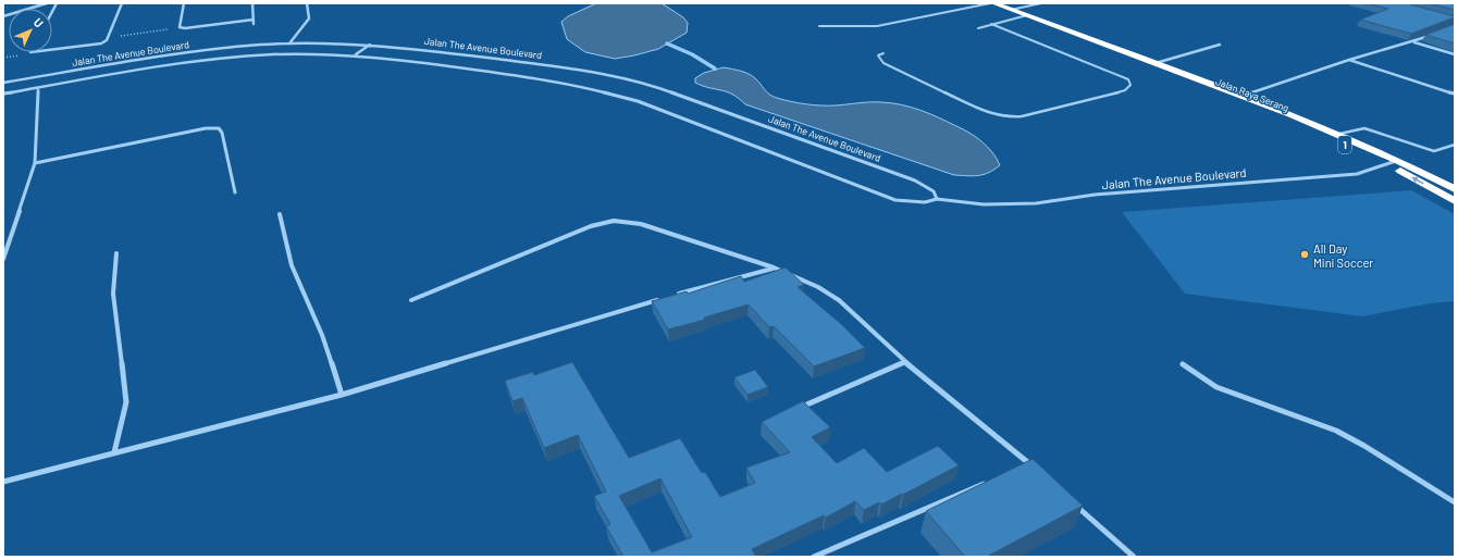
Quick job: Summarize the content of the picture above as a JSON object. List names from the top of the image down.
{
  "streets": {
    "highway": ["Jalan Raya Serang", "1"],
    "street": ["Jalan The Avenue Boulevard"]
  },
  "crossings": [
    ["Jalan The Avenue Boulevard", "Jalan Raya Serang"]
  ],
  "places": ["All Day Mini Soccer"],
  "north": "top right"
}
